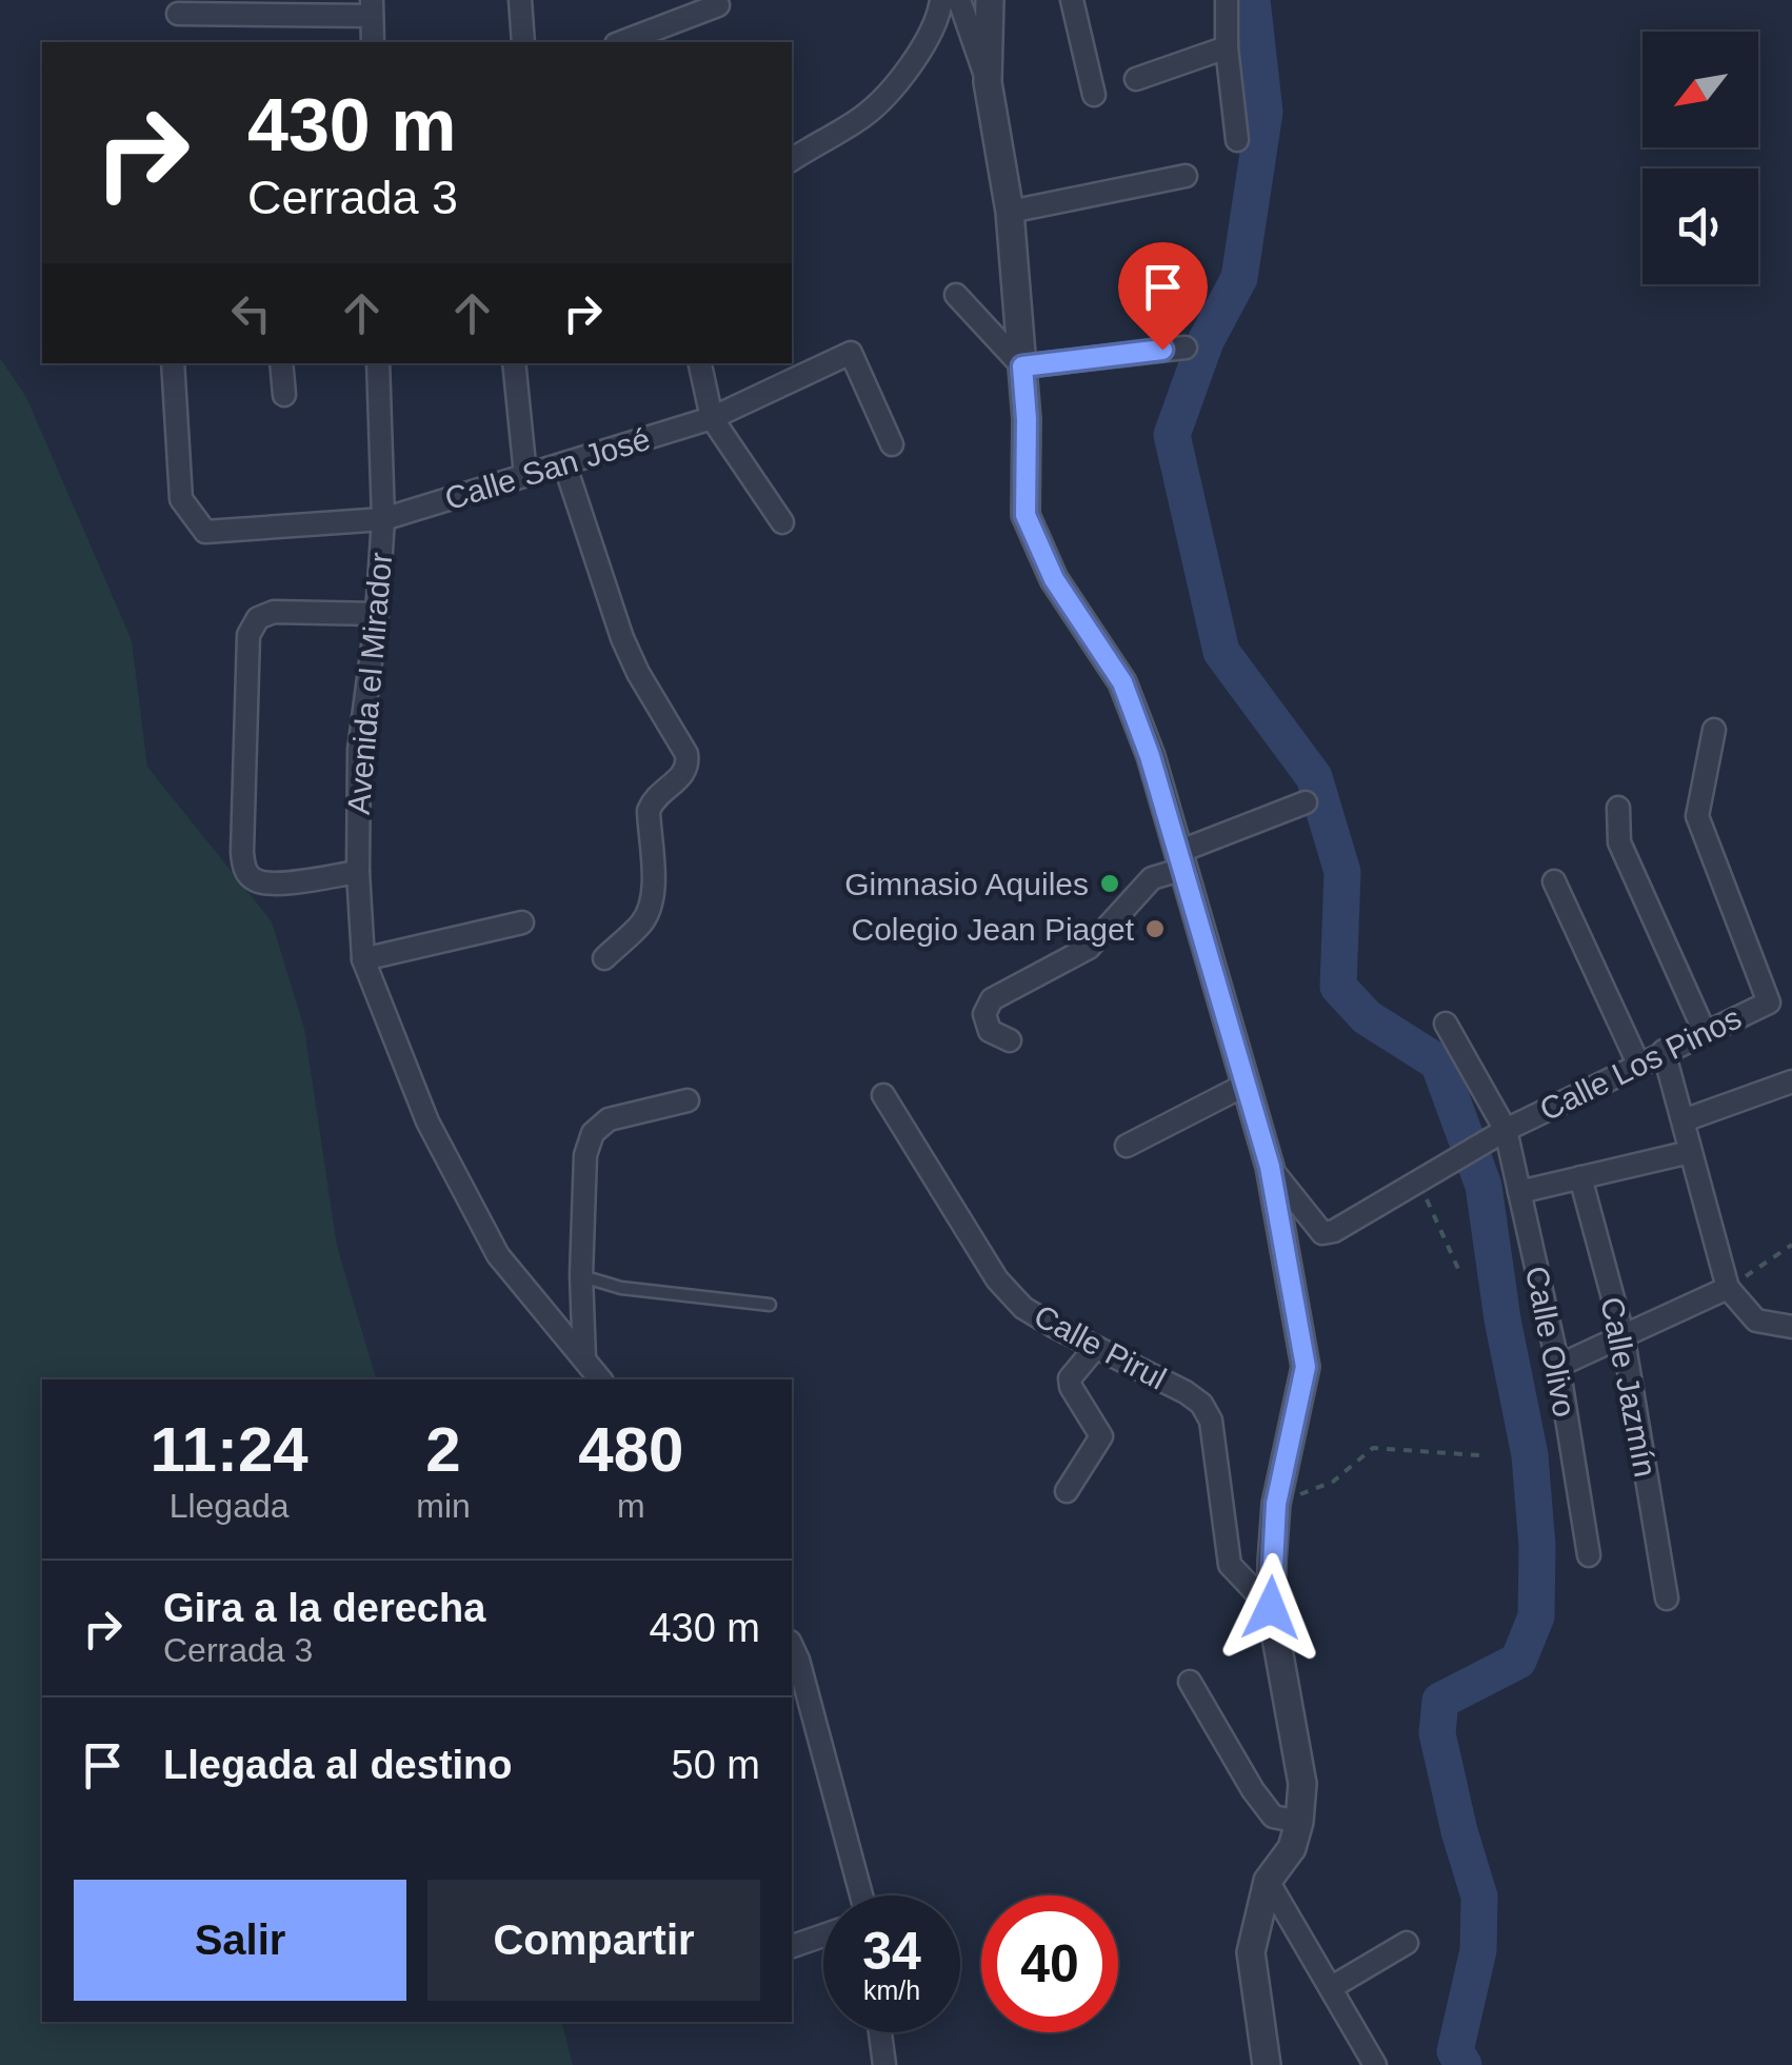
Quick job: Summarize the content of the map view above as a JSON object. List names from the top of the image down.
{
  "streets": {
    "street": [
      "Calle San José",
      "Avenida el Mirador",
      "Calle Los Pinos",
      "Calle Olivo",
      "Calle Pirul",
      "Calle Jazmín"
    ]
  },
  "crossings": [
    ["Calle San José", "Avenida el Mirador"],
    ["Calle Los Pinos", "Calle Olivo"]
  ],
  "places": ["Gimnasio Aquiles", "Colegio Jean Piaget"],
  "north": "bottom left",
  "page": {
    "turn": ["430 m", "Cerrada 3"],
    "eta": [
      "11:24",
      "Llegada",
      "2",
      "min",
      "480",
      "m"
    ],
    "list": [
      {
        "name": "Gira a la derecha",
        "note": "Cerrada 3",
        "value": "430 m"
      },
      {
        "name": "Llegada al destino",
        "value": "50 m"
      }
    ],
    "buttons": ["Salir", "Compartir"],
    "speed": "34 km/h",
    "limit": "40"
  }
}
